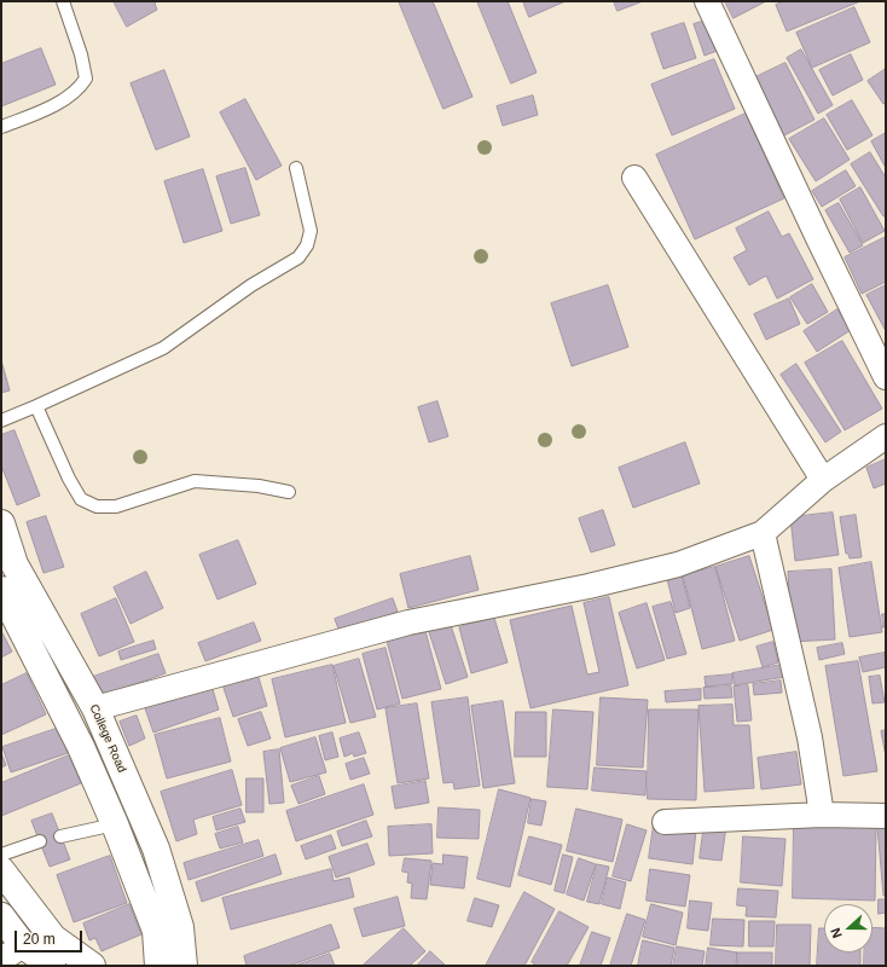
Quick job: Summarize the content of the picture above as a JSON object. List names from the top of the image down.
{
  "streets": {
    "main road": ["College Road"]
  },
  "scale_bar": "20 m",
  "north": "left"
}
